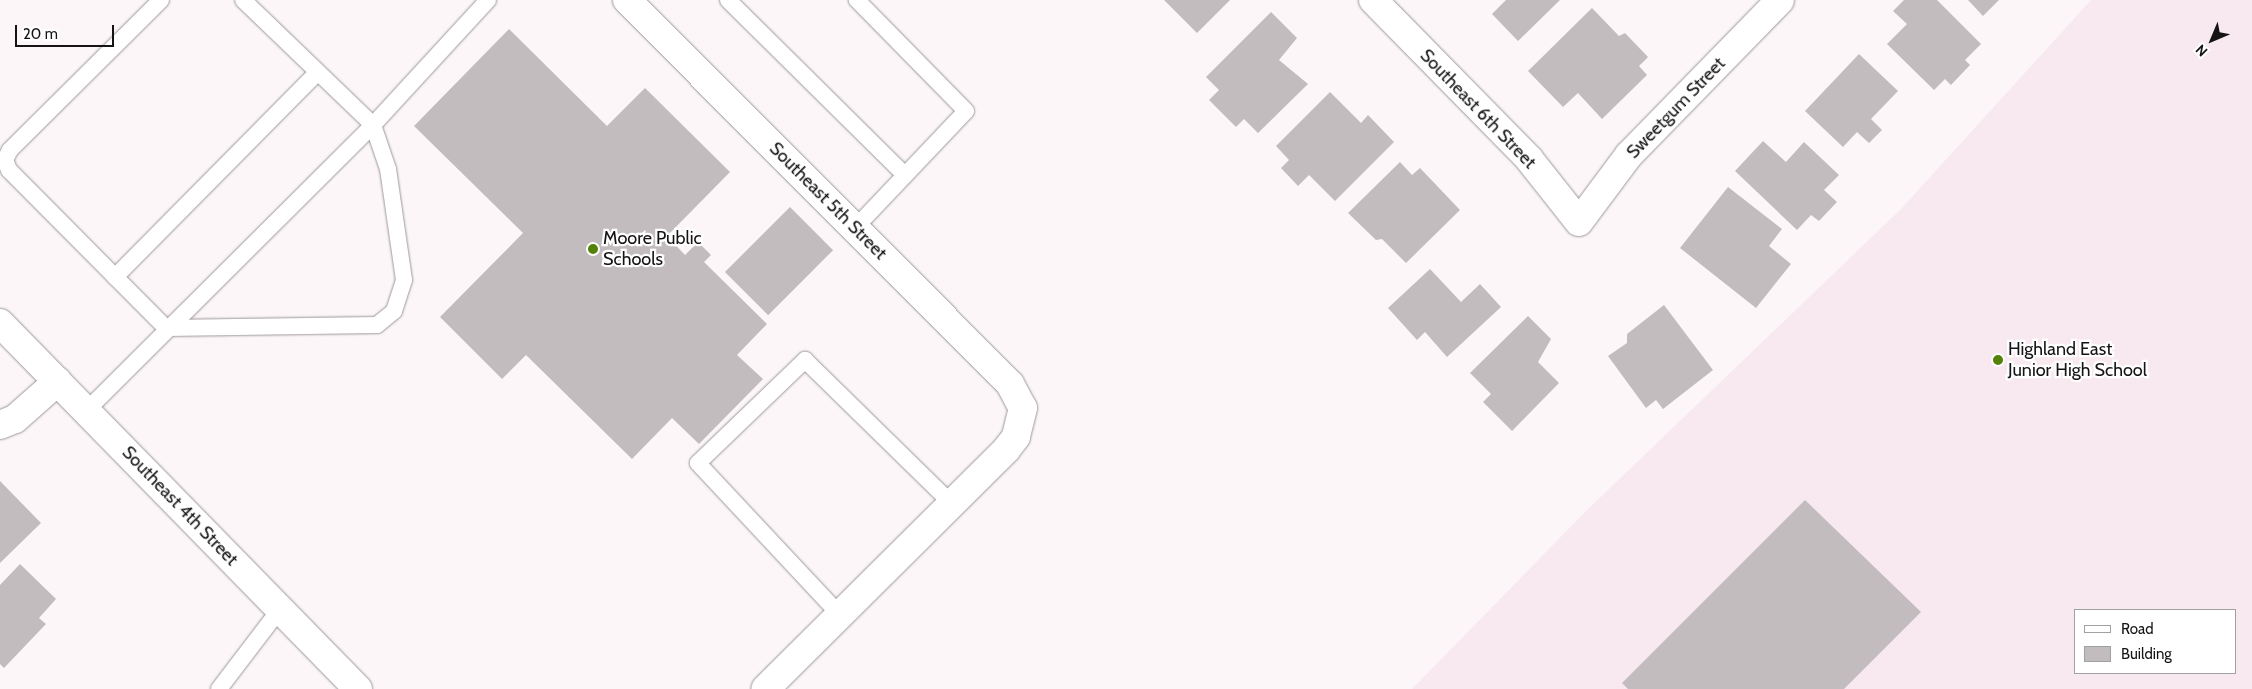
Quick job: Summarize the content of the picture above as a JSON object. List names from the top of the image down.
{
  "streets": {
    "street": [
      "Sweetgum Street",
      "Southeast 6th Street",
      "Southeast 5th Street",
      "Southeast 4th Street"
    ]
  },
  "crossings": [
    ["Sweetgum Street", "Southeast 6th Street"]
  ],
  "places": ["Moore Public Schools", "Highland East Junior High School"],
  "legend": ["Road", "Building"],
  "scale_bar": "20 m",
  "north": "bottom left"
}
